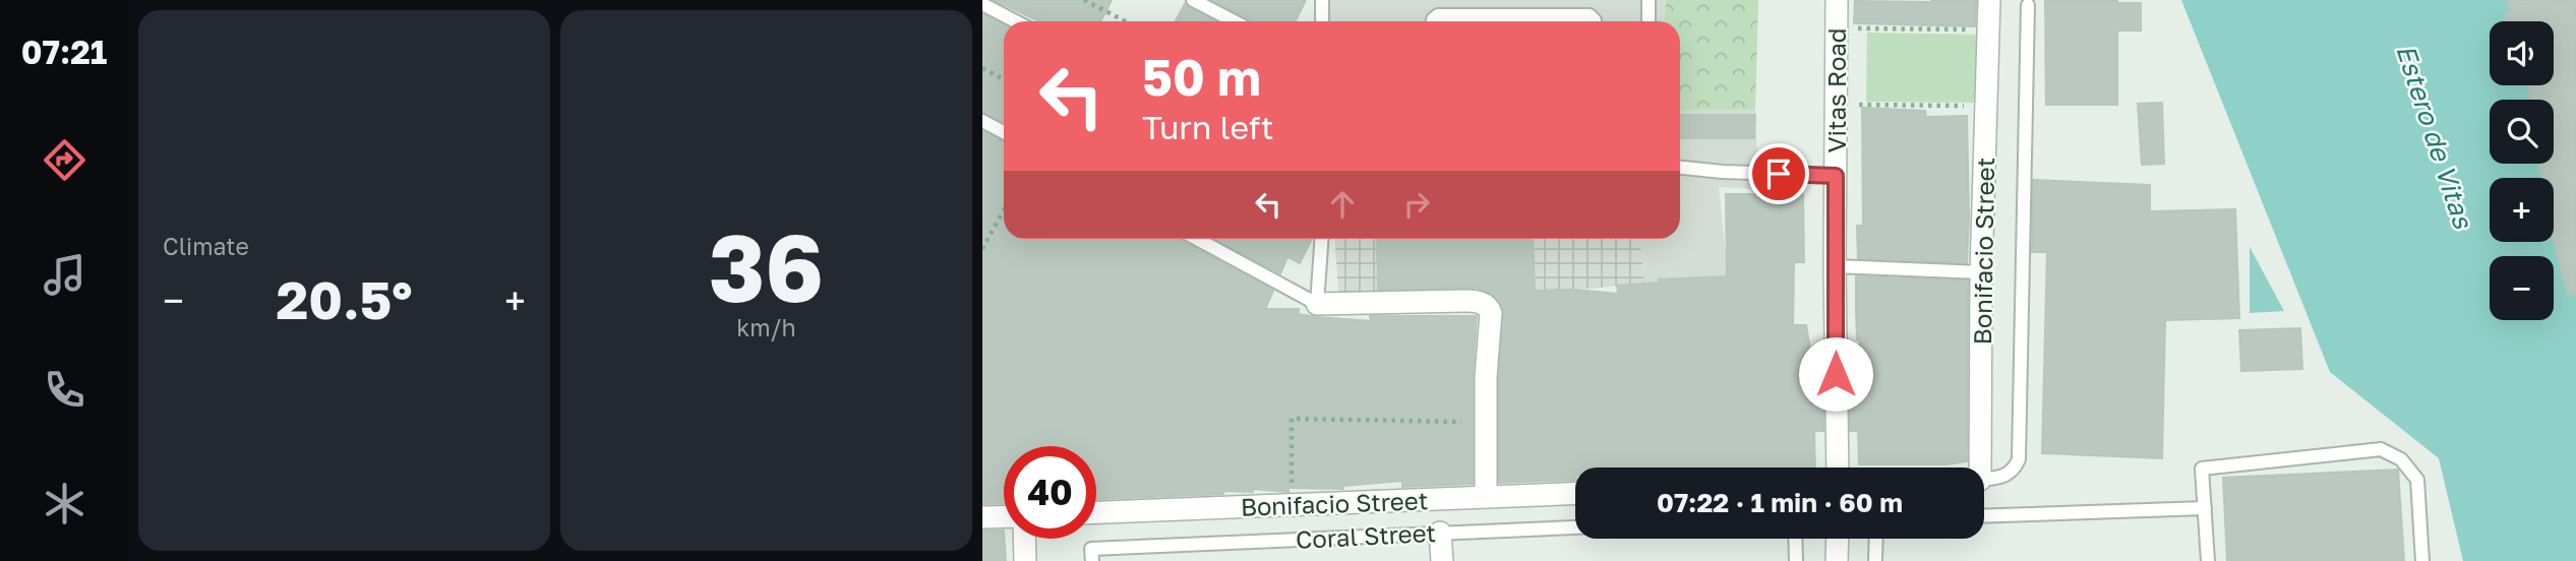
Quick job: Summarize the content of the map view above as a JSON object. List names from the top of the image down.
{
  "streets": {
    "street": ["Vitas Road", "Bonifacio Street"],
    "lane": ["Coral Street"]
  },
  "water": ["Estero de Vitas"],
  "page": {
    "tabs": "07:21",
    "tile": [
      "Climate",
      ["36", "km/h"]
    ],
    "map_buttons": ["+", "−"],
    "turn": ["50 m", "Turn left"],
    "heat": ["−", "20.5°", "+"],
    "limit": "40",
    "trip": "07:22 · 1 min · 60 m"
  }
}
